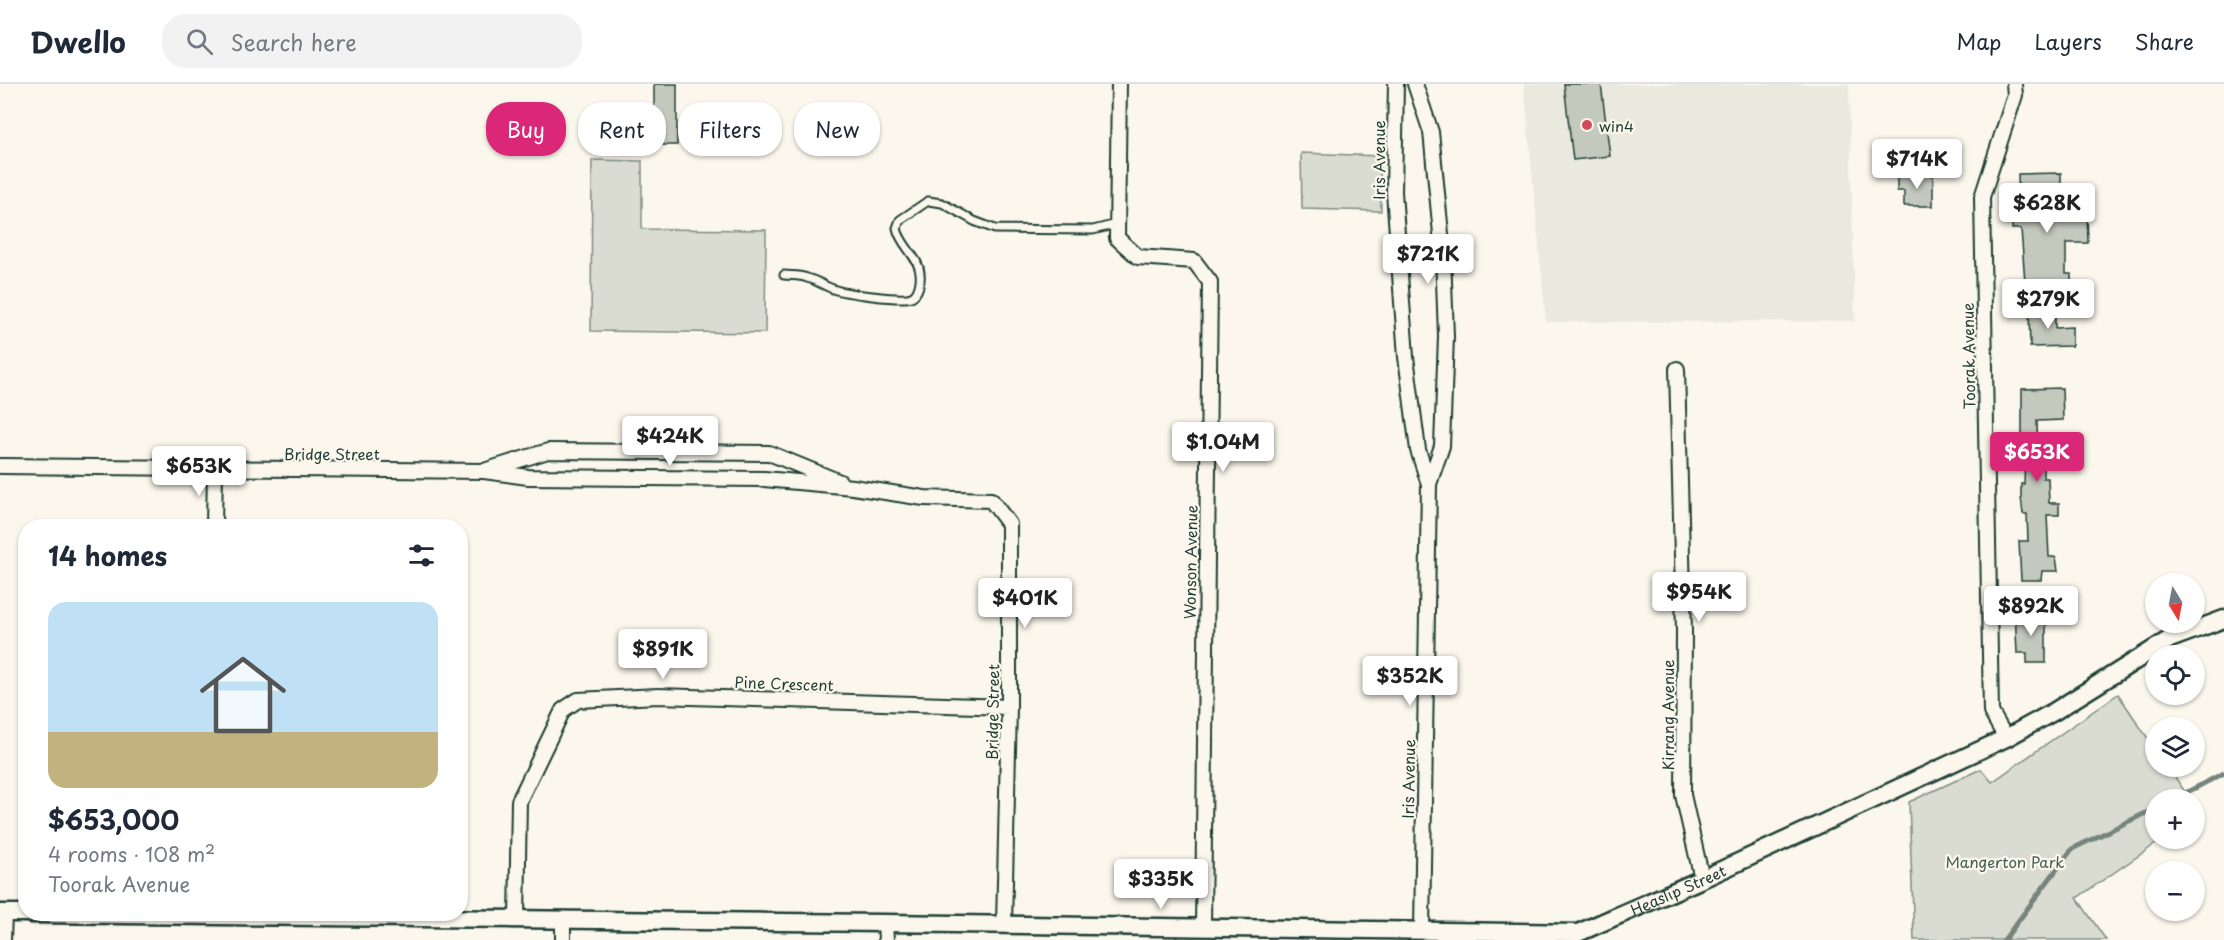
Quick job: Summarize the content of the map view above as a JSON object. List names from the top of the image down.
{
  "streets": {
    "street": [
      "Iris Avenue",
      "Toorak Avenue",
      "Bridge Street",
      "Wonson Avenue",
      "Pine Crescent",
      "Kirrang Avenue",
      "Heaslip Street"
    ]
  },
  "crossings": [
    ["Iris Avenue", "Heaslip Street"],
    ["Toorak Avenue", "Heaslip Street"],
    ["Bridge Street", "Pine Crescent"],
    ["Bridge Street", "Heaslip Street"],
    ["Wonson Avenue", "Heaslip Street"],
    ["Pine Crescent", "Heaslip Street"],
    ["Kirrang Avenue", "Heaslip Street"]
  ],
  "parks": ["Mangerton Park"],
  "places": ["win4"],
  "north": "bottom",
  "page": {
    "header": "Dwello",
    "search": "Search here",
    "nav": ["Map", "Layers", "Share"],
    "chip": [
      "Buy",
      "Rent",
      "Filters",
      "New"
    ],
    "price": [
      "$714K",
      "$628K",
      "$721K",
      "$279K",
      "$424K",
      "$1.04M",
      "$653K",
      "$653K",
      "$954K",
      "$401K",
      "$892K",
      "$891K",
      "$352K",
      "$335K"
    ],
    "heading": "14 homes",
    "map_buttons": ["+", "−"],
    "list": [
      {
        "name": "$653,000",
        "note": "4 rooms · 108 m² · Toorak Avenue"
      }
    ]
  }
}
